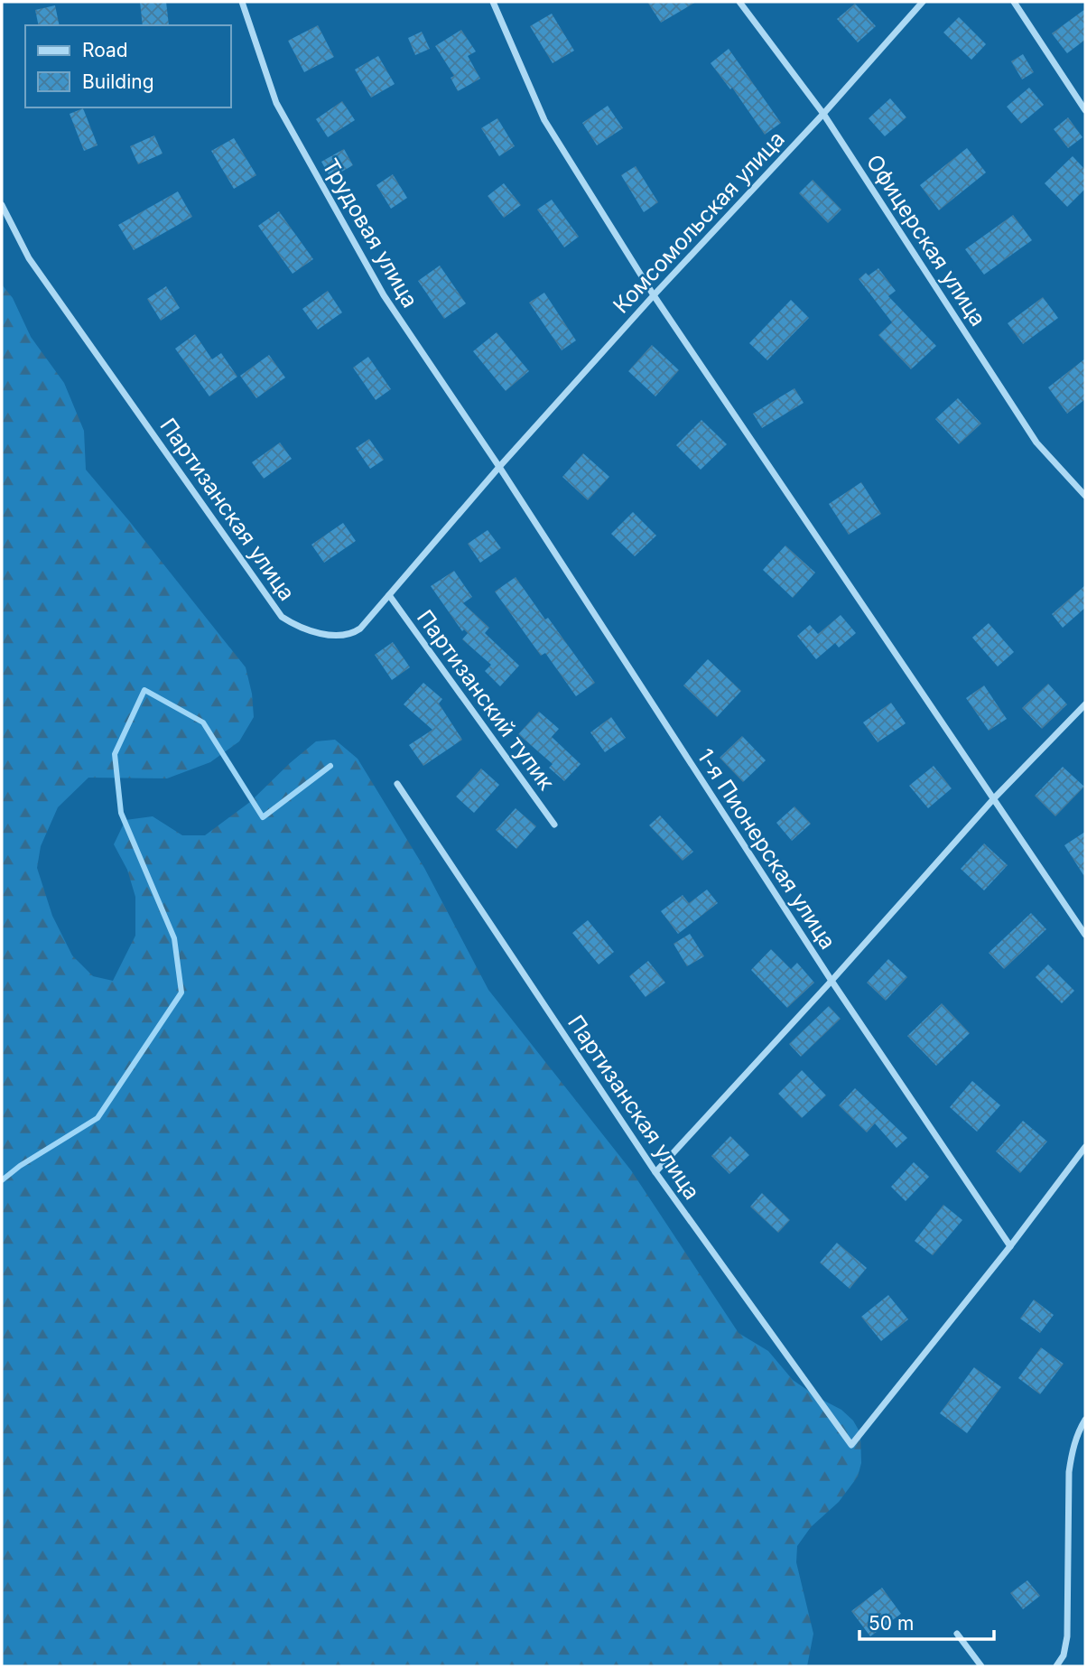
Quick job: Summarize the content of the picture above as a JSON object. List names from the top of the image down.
{
  "streets": {
    "street": [
      "Комсомольская улица",
      "Трудовая улица",
      "Офицерская улица",
      "Партизанская улица",
      "Партизанский тупик",
      "1-я Пионерская улица"
    ]
  },
  "crossings": [
    ["Комсомольская улица", "Трудовая улица"],
    ["Комсомольская улица", "Офицерская улица"],
    ["Комсомольская улица", "Партизанская улица"],
    ["Комсомольская улица", "1-я Пионерская улица"],
    ["Трудовая улица", "Партизанская улица"],
    ["Трудовая улица", "1-я Пионерская улица"],
    ["Партизанская улица", "Партизанский тупик"],
    ["Партизанская улица", "1-я Пионерская улица"]
  ],
  "legend": ["Road", "Building"],
  "scale_bar": "50 m"
}
